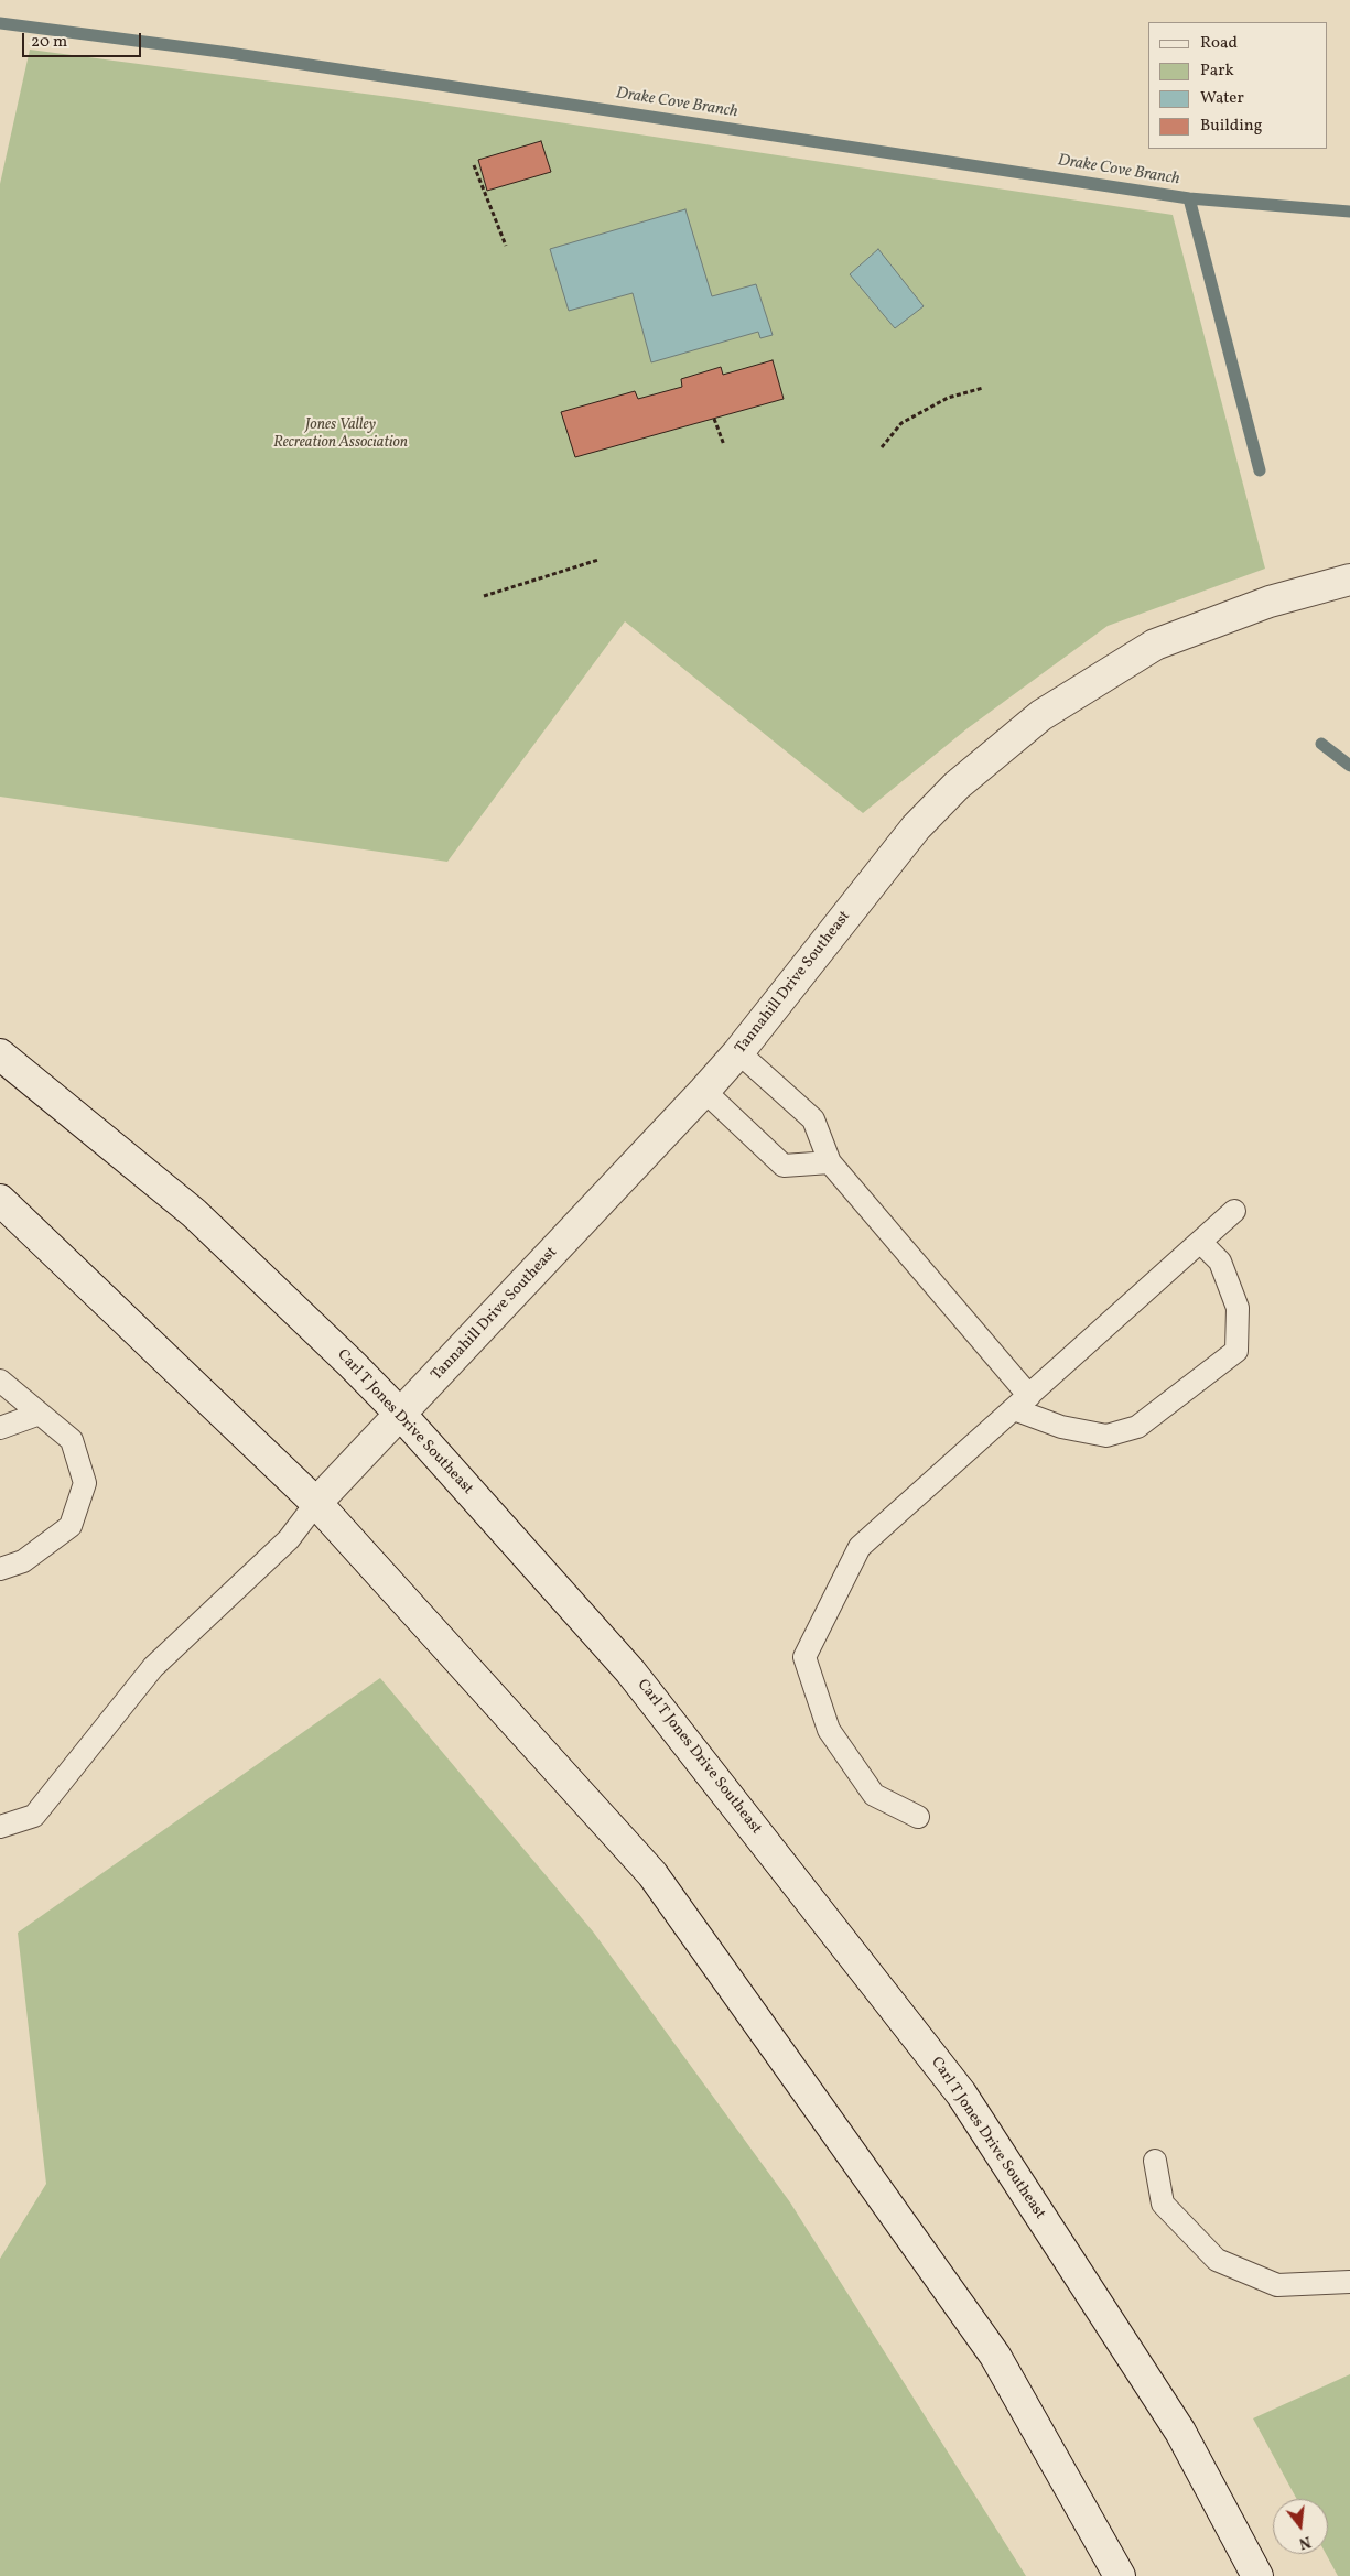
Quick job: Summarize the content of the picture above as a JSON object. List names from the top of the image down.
{
  "streets": {
    "main road": ["Tannahill Drive Southeast", "Carl T Jones Drive Southeast"]
  },
  "crossings": [
    ["Tannahill Drive Southeast", "Carl T Jones Drive Southeast"]
  ],
  "water": ["Drake Cove Branch"],
  "parks": ["Jones Valley Recreation Association"],
  "legend": [
    "Road",
    "Park",
    "Water",
    "Building"
  ],
  "scale_bar": "20 m",
  "north": "bottom"
}
